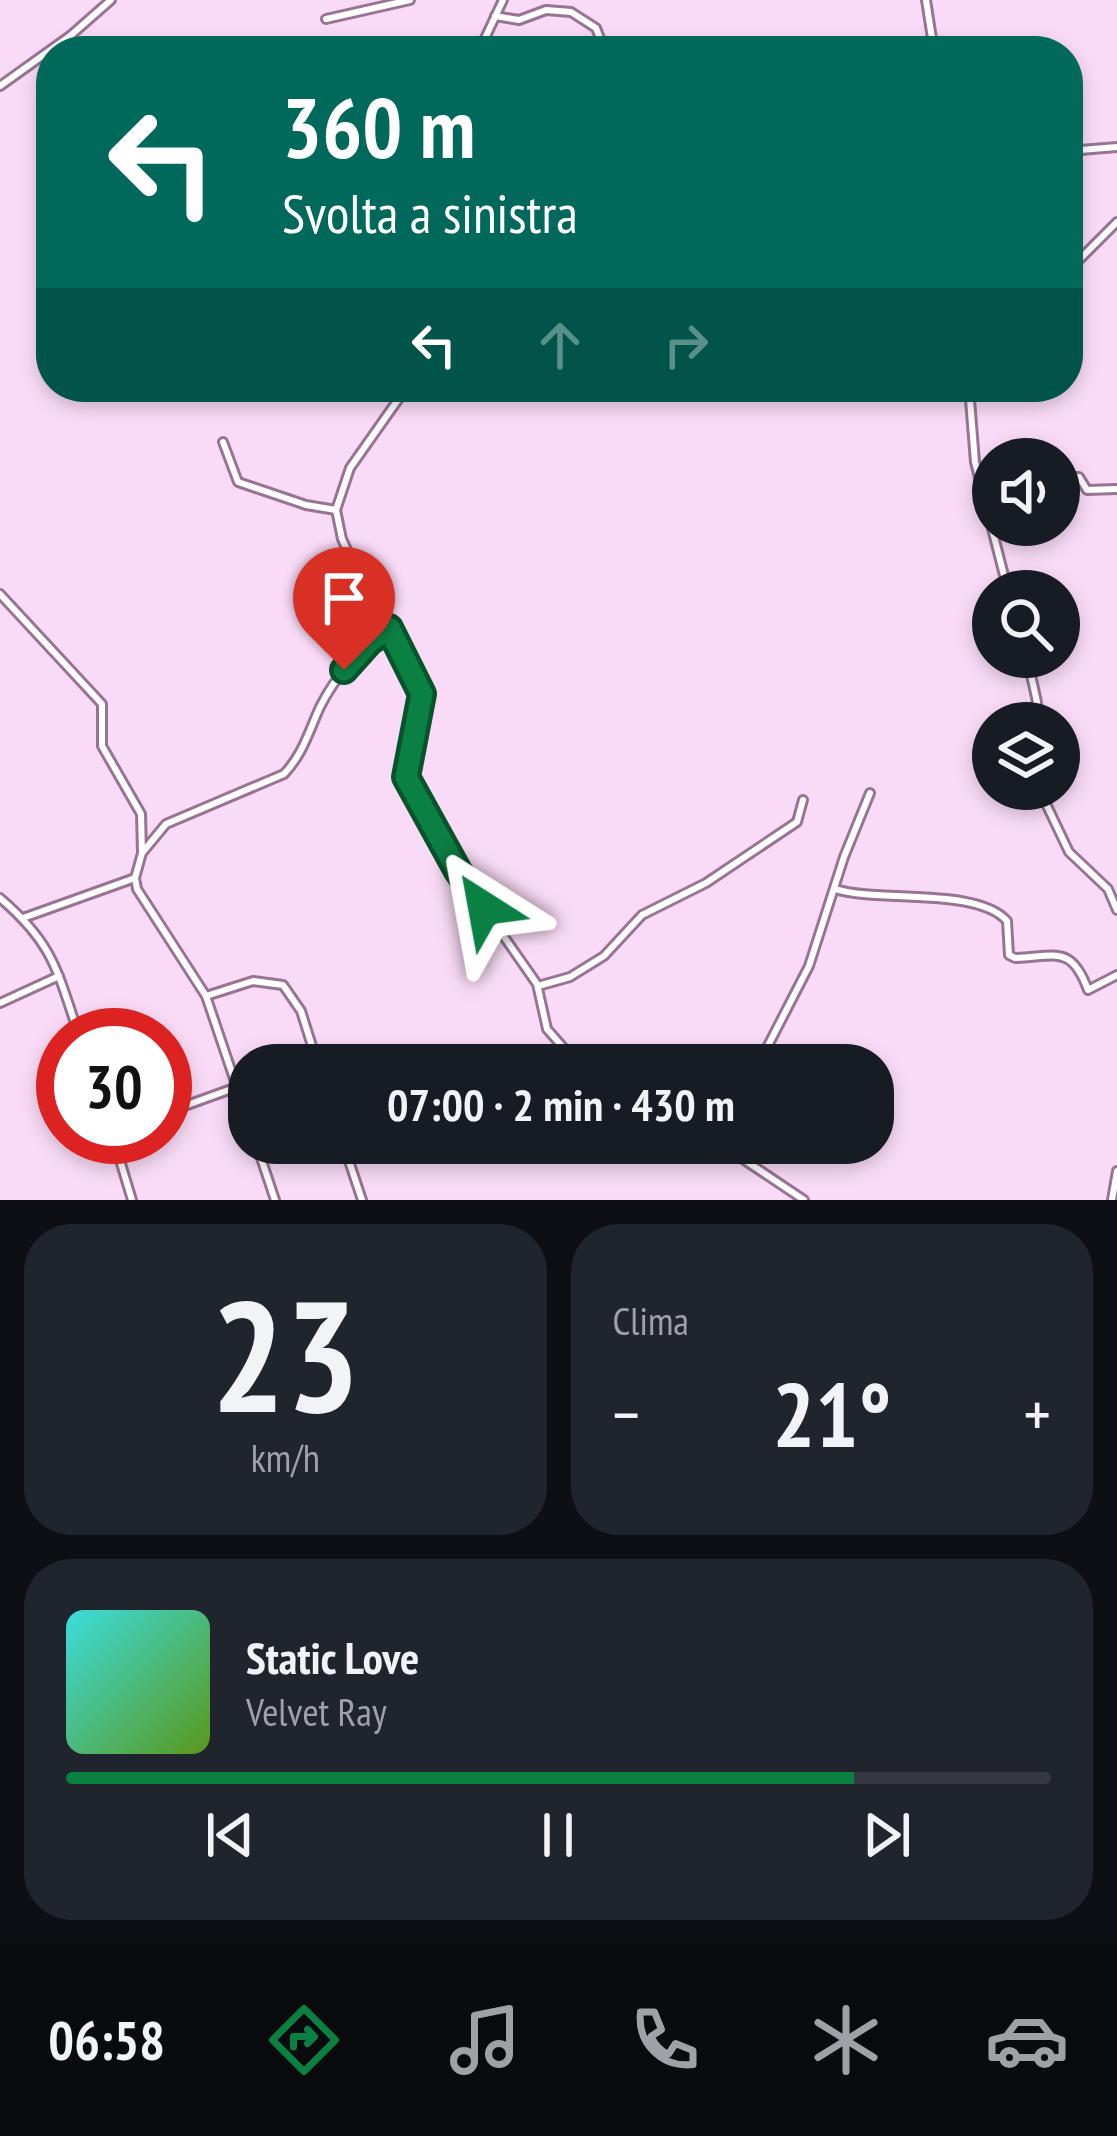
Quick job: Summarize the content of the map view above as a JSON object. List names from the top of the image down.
{
  "page": {
    "turn": ["360 m", "Svolta a sinistra"],
    "limit": "30",
    "trip": "07:00 · 2 min · 430 m",
    "tile": [
      ["23", "km/h"],
      "Clima"
    ],
    "heat": ["−", "21°", "+"],
    "song": ["Static Love", "Velvet Ray"],
    "tabs": "06:58"
  }
}
